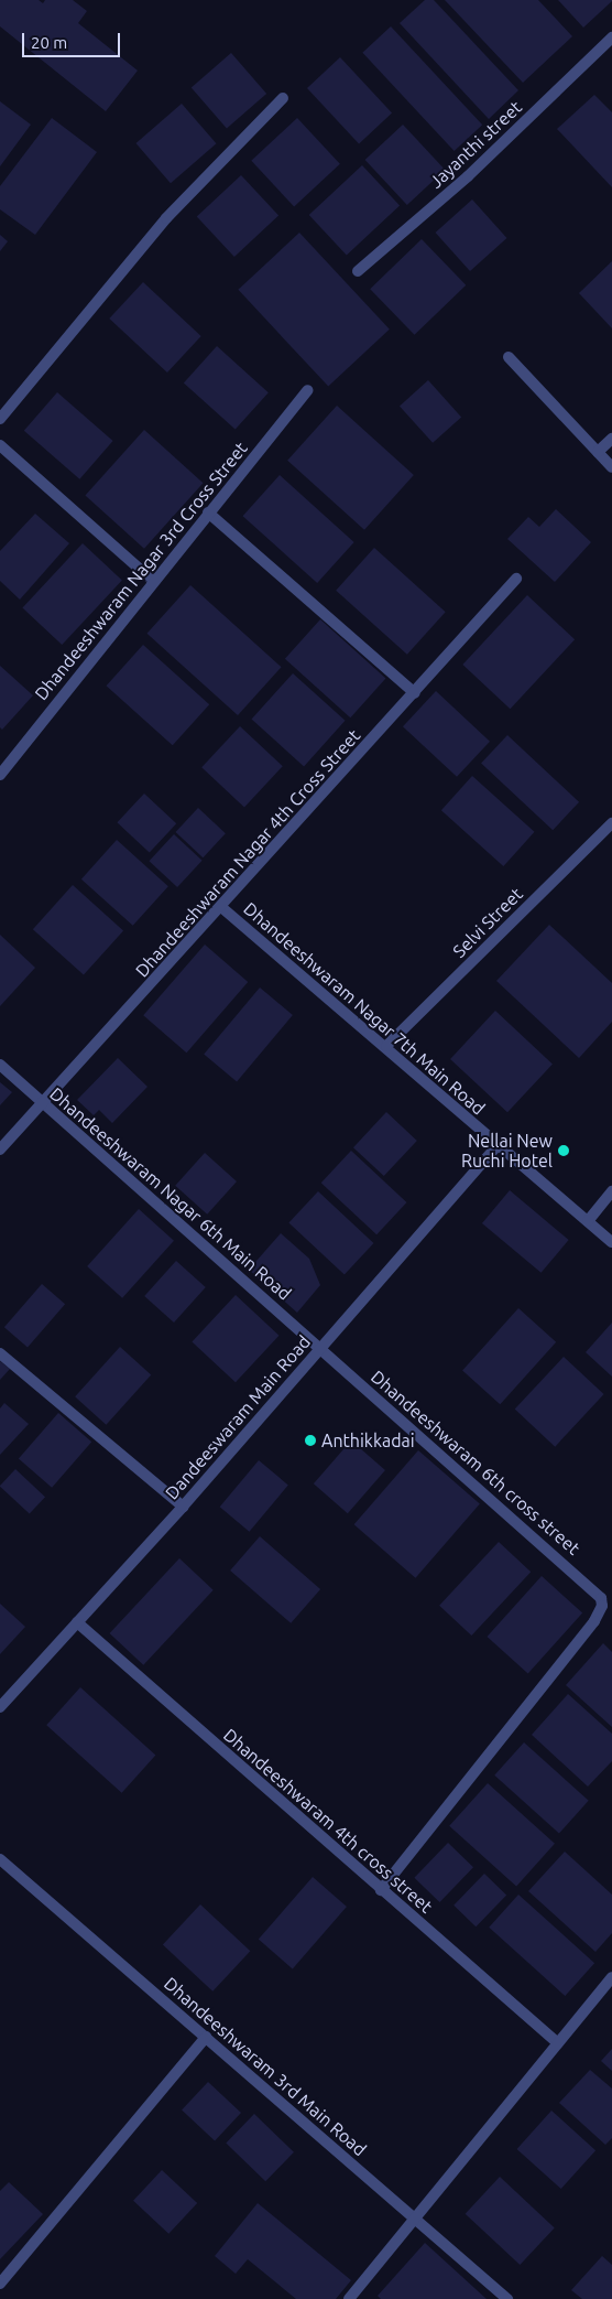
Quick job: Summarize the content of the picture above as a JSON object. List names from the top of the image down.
{
  "streets": {
    "street": [
      "Jayanthi street",
      "Dhandeeshwaram Nagar 3rd Cross Street",
      "Dhandeeshwaram Nagar 4th Cross Street",
      "Selvi Street",
      "Dhandeeshwaram Nagar 7th Main Road",
      "Dhandeeshwaram Nagar 6th Main Road",
      "Dandeeswaram Main Road",
      "Dhandeeshwaram 6th cross street",
      "Dhandeeshwaram 4th cross street",
      "Dhandeeshwaram 3rd Main Road"
    ]
  },
  "crossings": [
    ["Dhandeeshwaram Nagar 4th Cross Street", "Dhandeeshwaram Nagar 7th Main Road"],
    ["Dhandeeshwaram Nagar 4th Cross Street", "Dhandeeshwaram Nagar 6th Main Road"],
    ["Selvi Street", "Dhandeeshwaram Nagar 7th Main Road"],
    ["Dhandeeshwaram Nagar 7th Main Road", "Dandeeswaram Main Road"],
    ["Dhandeeshwaram Nagar 6th Main Road", "Dandeeswaram Main Road"],
    ["Dhandeeshwaram Nagar 6th Main Road", "Dhandeeshwaram 6th cross street"],
    ["Dandeeswaram Main Road", "Dhandeeshwaram 6th cross street"],
    ["Dandeeswaram Main Road", "Dhandeeshwaram 4th cross street"],
    ["Dhandeeshwaram 6th cross street", "Dhandeeshwaram 4th cross street"]
  ],
  "places": ["Nellai New Ruchi Hotel", "Anthikkadai"],
  "scale_bar": "20 m"
}
